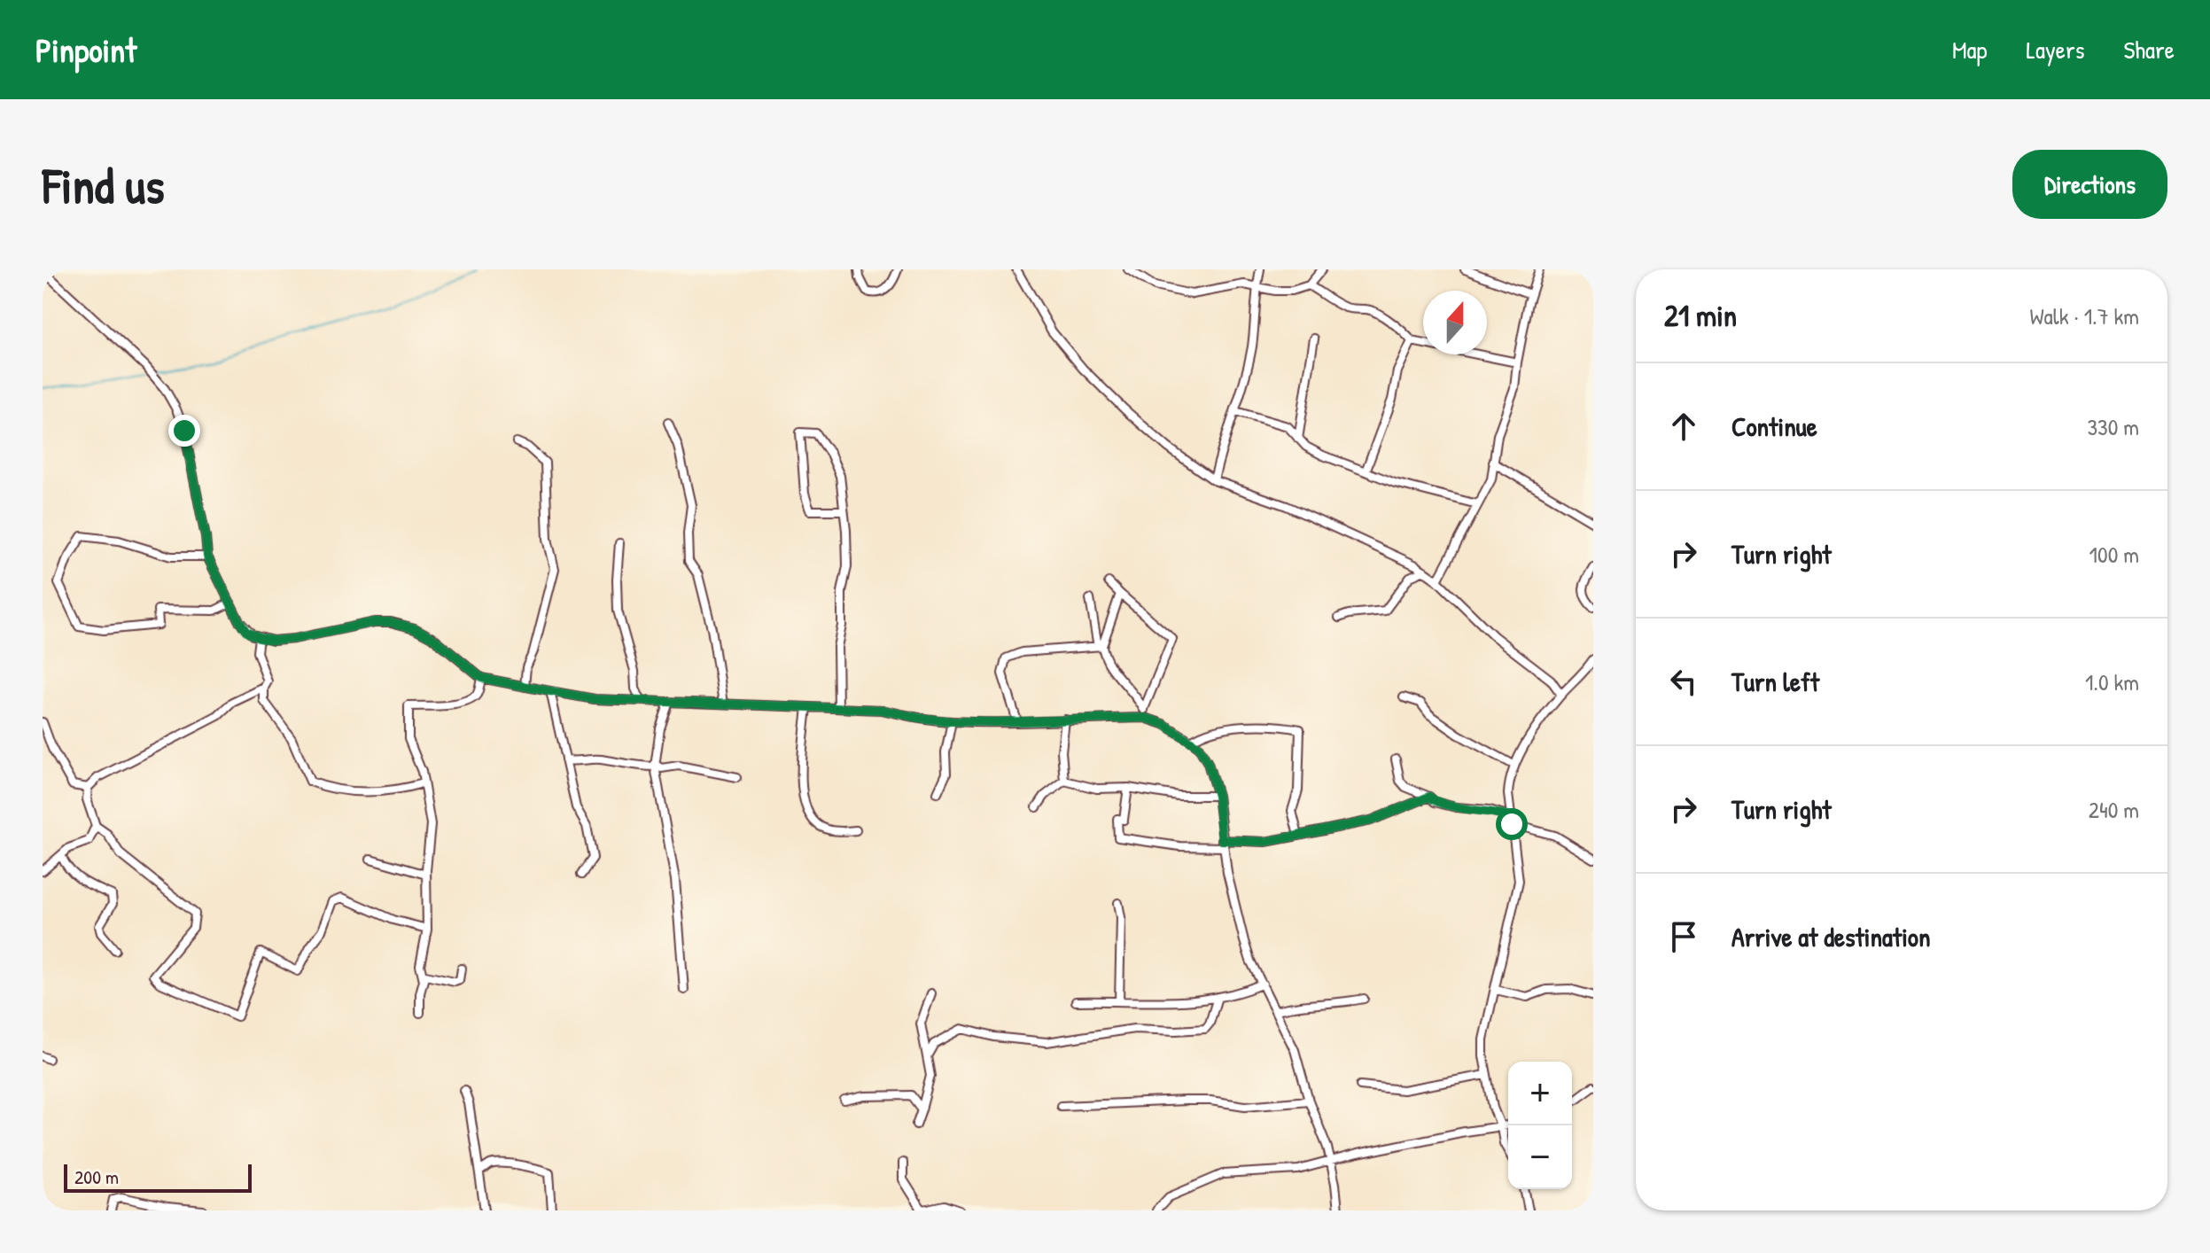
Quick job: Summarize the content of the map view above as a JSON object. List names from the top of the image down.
{
  "scale_bar": "200 m",
  "north": "top",
  "page": {
    "header": "Pinpoint",
    "nav": ["Map", "Layers", "Share"],
    "buttons": "Directions",
    "title": "Find us",
    "heading": ["21 min", "Walk · 1.7 km"],
    "list": [
      ["Continue", "330 m"],
      ["Turn right", "100 m"],
      ["Turn left", "1.0 km"],
      ["Turn right", "240 m"],
      "Arrive at destination"
    ],
    "map_buttons": ["+", "−"],
    "scale": "200 m"
  }
}
